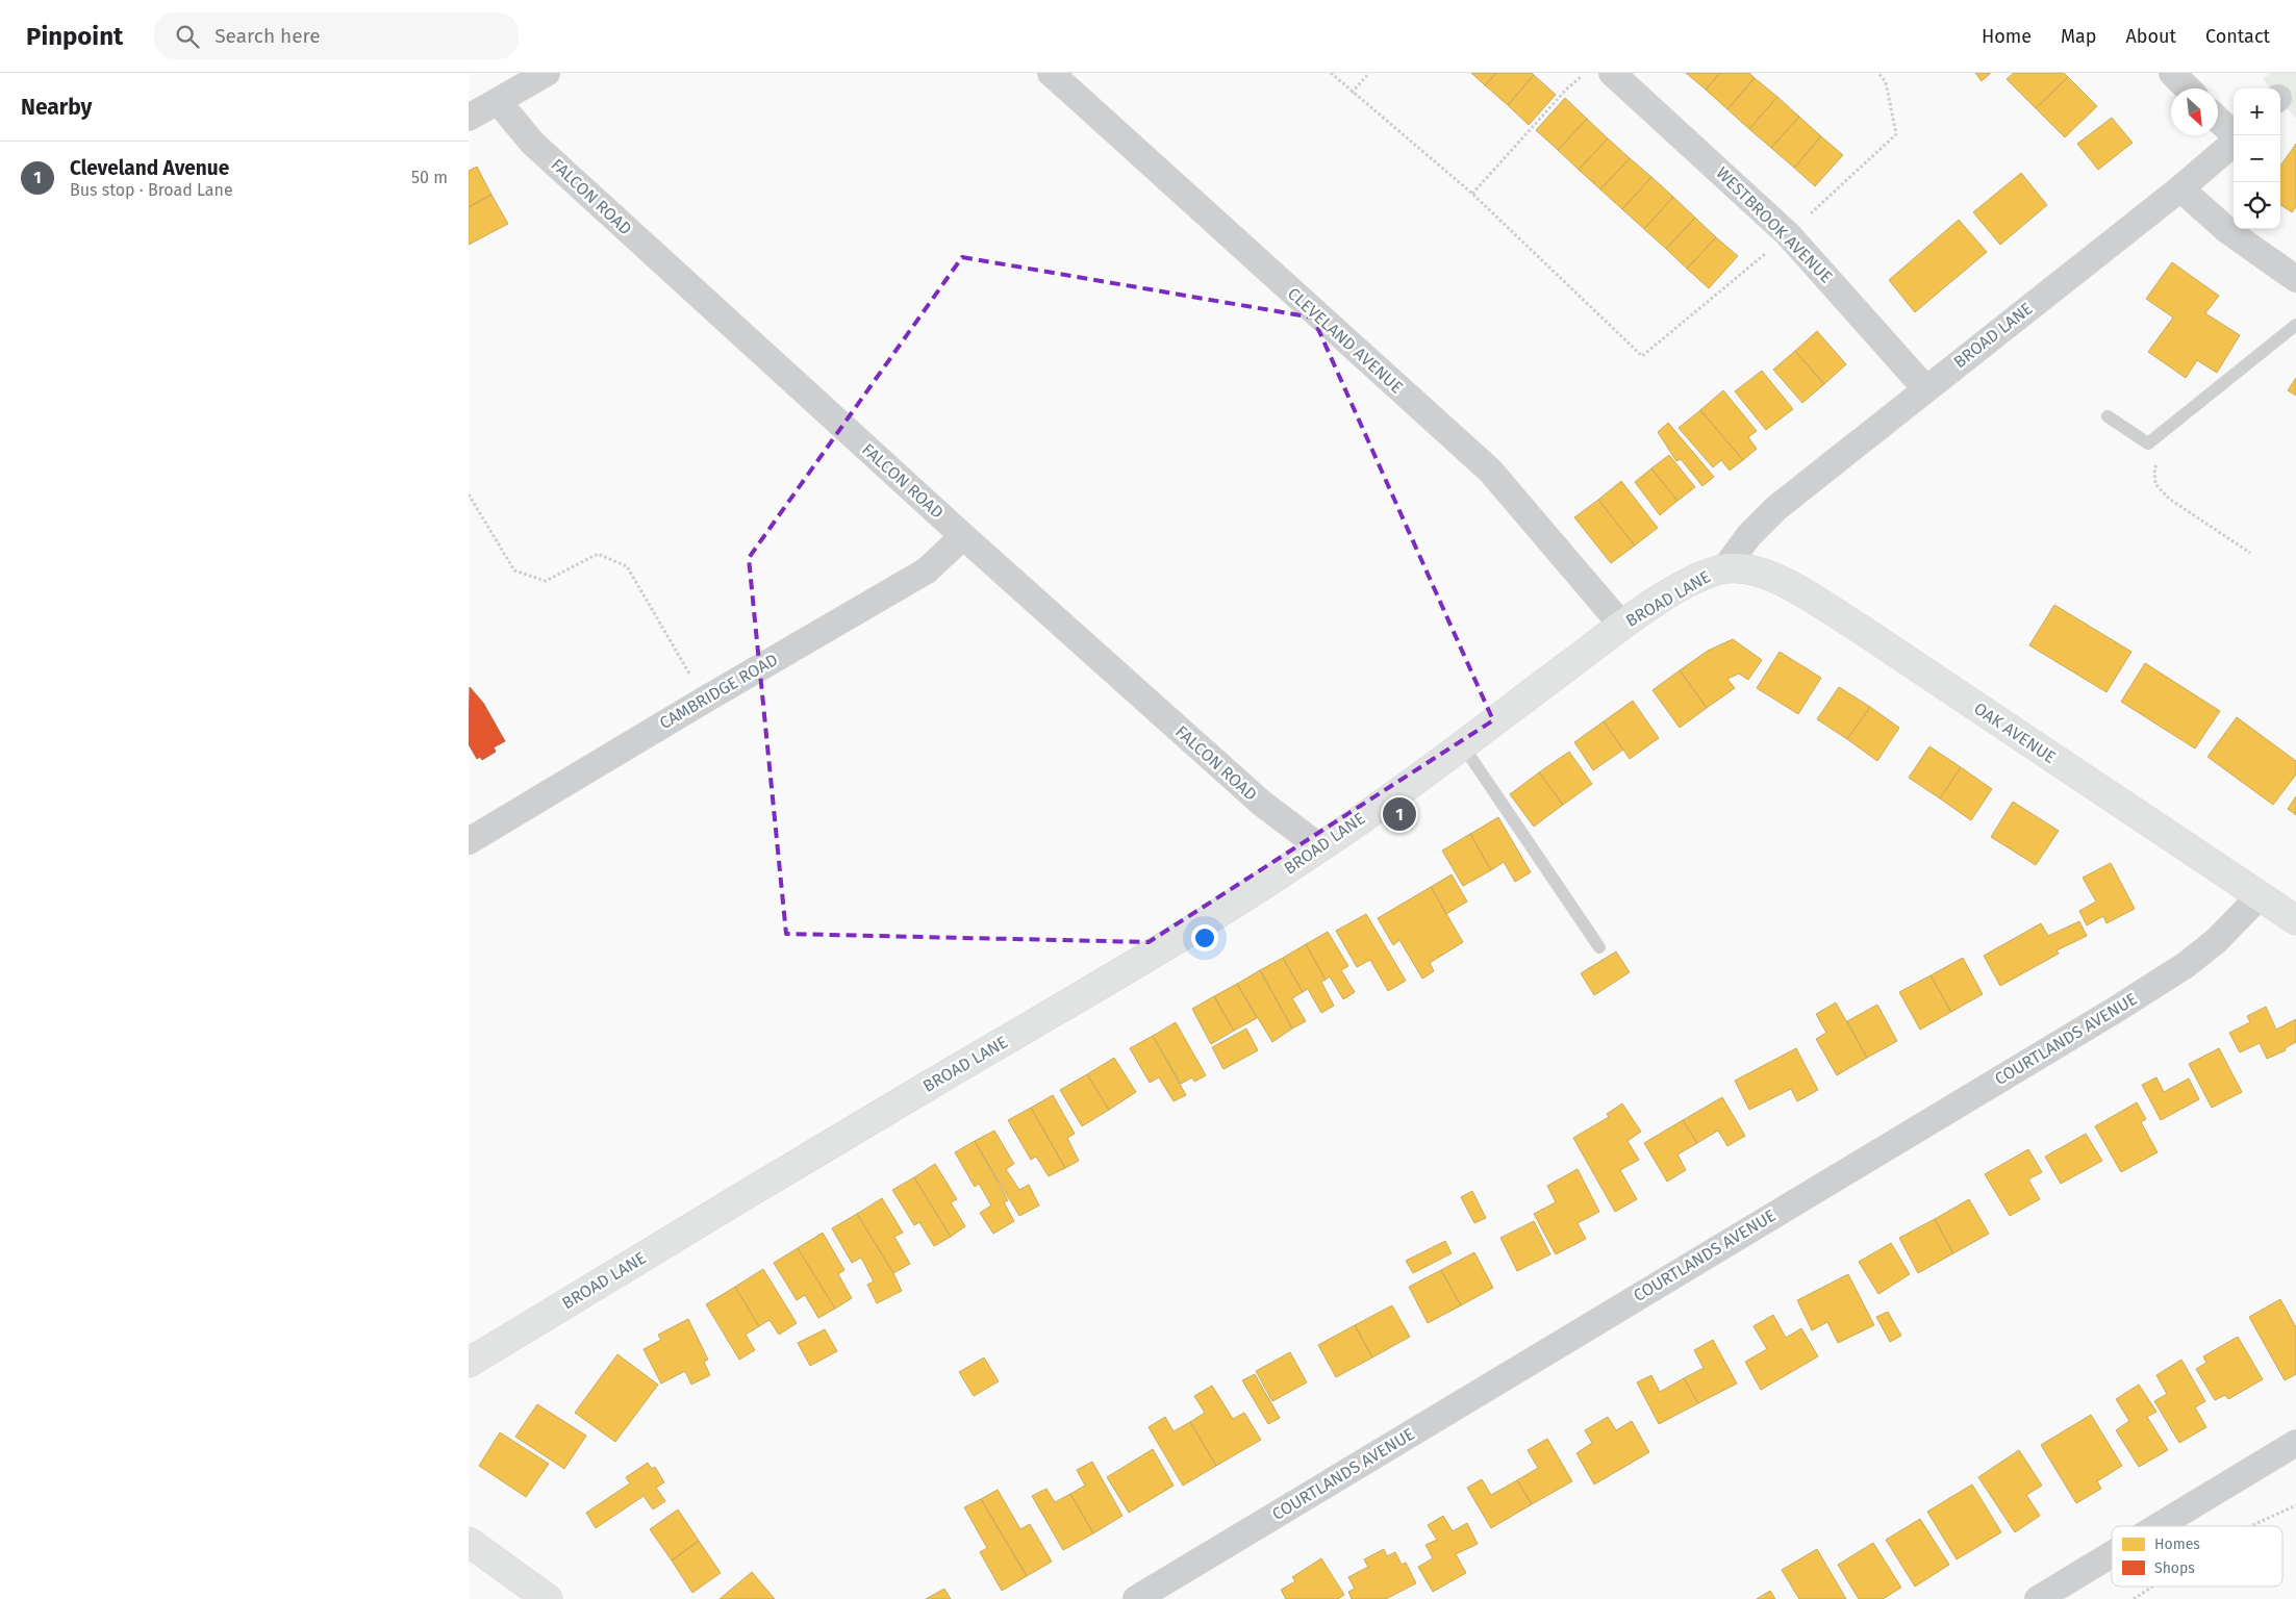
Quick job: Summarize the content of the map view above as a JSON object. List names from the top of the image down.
{
  "streets": {
    "street": [
      "FALCON ROAD",
      "WESTBROOK AVENUE",
      "BROAD LANE",
      "CLEVELAND AVENUE",
      "CAMBRIDGE ROAD",
      "OAK AVENUE",
      "COURTLANDS AVENUE"
    ]
  },
  "crossings": [
    ["FALCON ROAD", "BROAD LANE"],
    ["FALCON ROAD", "CAMBRIDGE ROAD"],
    ["WESTBROOK AVENUE", "BROAD LANE"],
    ["BROAD LANE", "CLEVELAND AVENUE"],
    ["BROAD LANE", "OAK AVENUE"],
    ["OAK AVENUE", "COURTLANDS AVENUE"]
  ],
  "legend": ["Homes", "Shops"],
  "north": "bottom right",
  "page": {
    "header": "Pinpoint",
    "search": "Search here",
    "nav": [
      "Home",
      "Map",
      "About",
      "Contact"
    ],
    "heading": "Nearby",
    "map_buttons": ["+", "−"],
    "list": [
      {
        "mark": "1",
        "name": "Cleveland Avenue",
        "note": "Bus stop · Broad Lane",
        "value": "50 m"
      }
    ],
    "pins": "1"
  }
}
